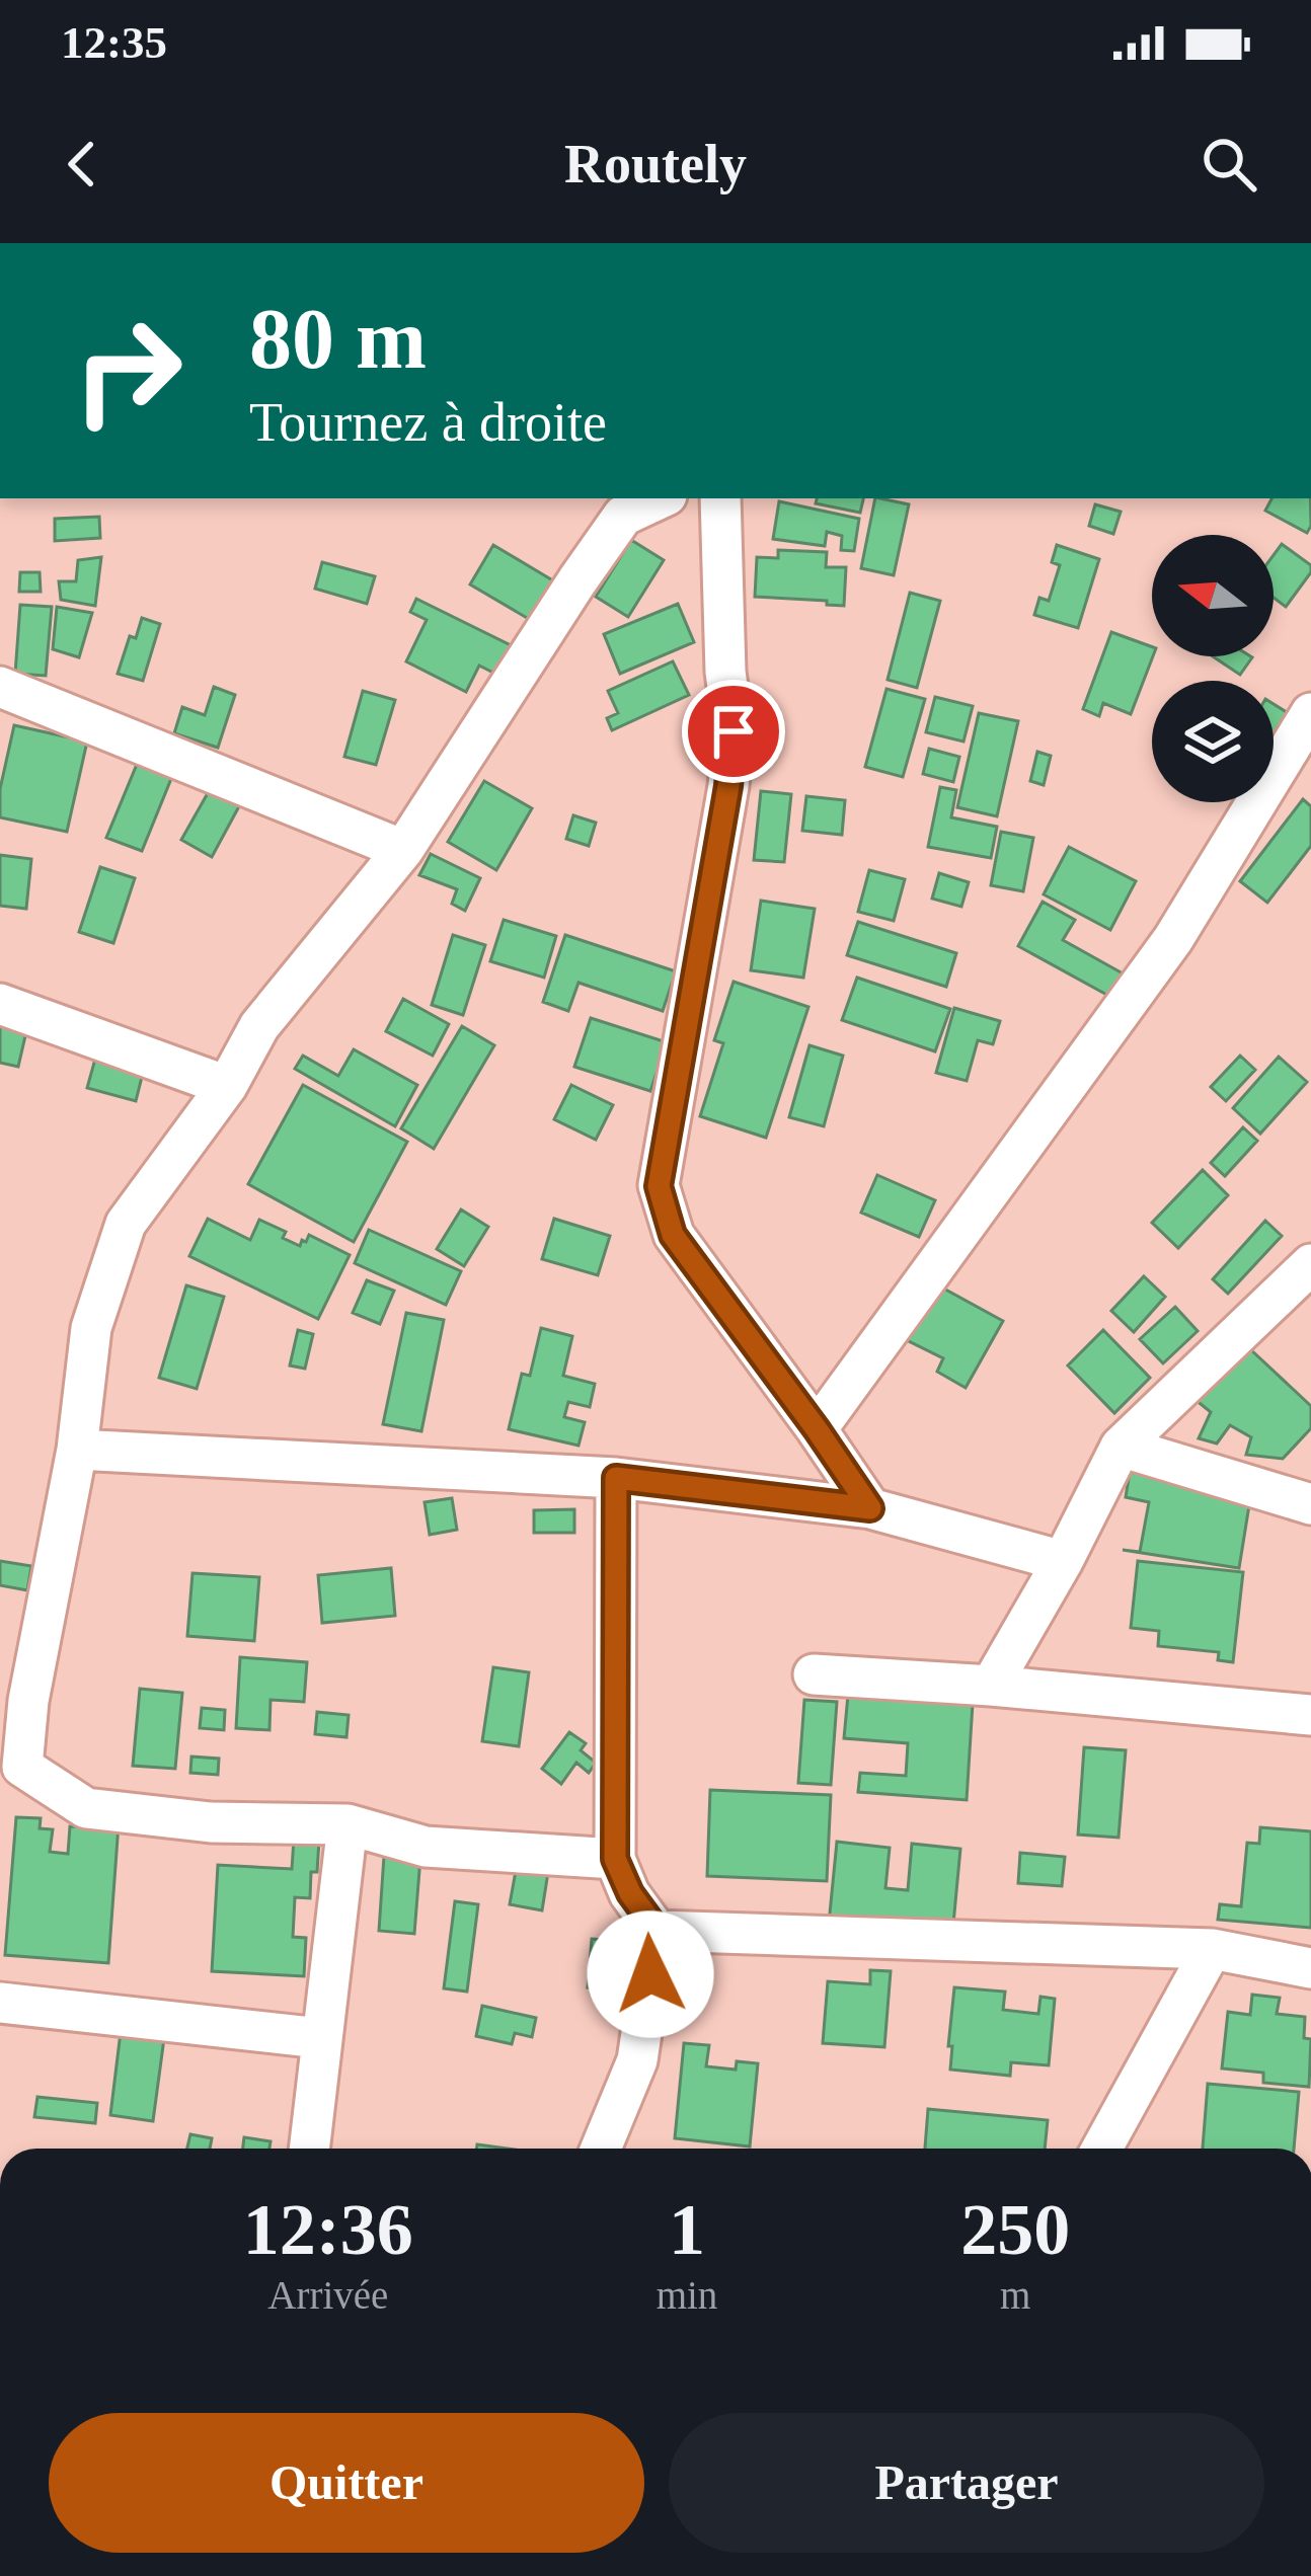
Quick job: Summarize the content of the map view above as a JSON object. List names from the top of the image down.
{
  "north": "left",
  "page": {
    "status": "12:35",
    "header": "Routely",
    "turn": ["80 m", "Tournez à droite"],
    "eta": [
      "12:36",
      "Arrivée",
      "1",
      "min",
      "250",
      "m"
    ],
    "buttons": ["Quitter", "Partager"]
  }
}
